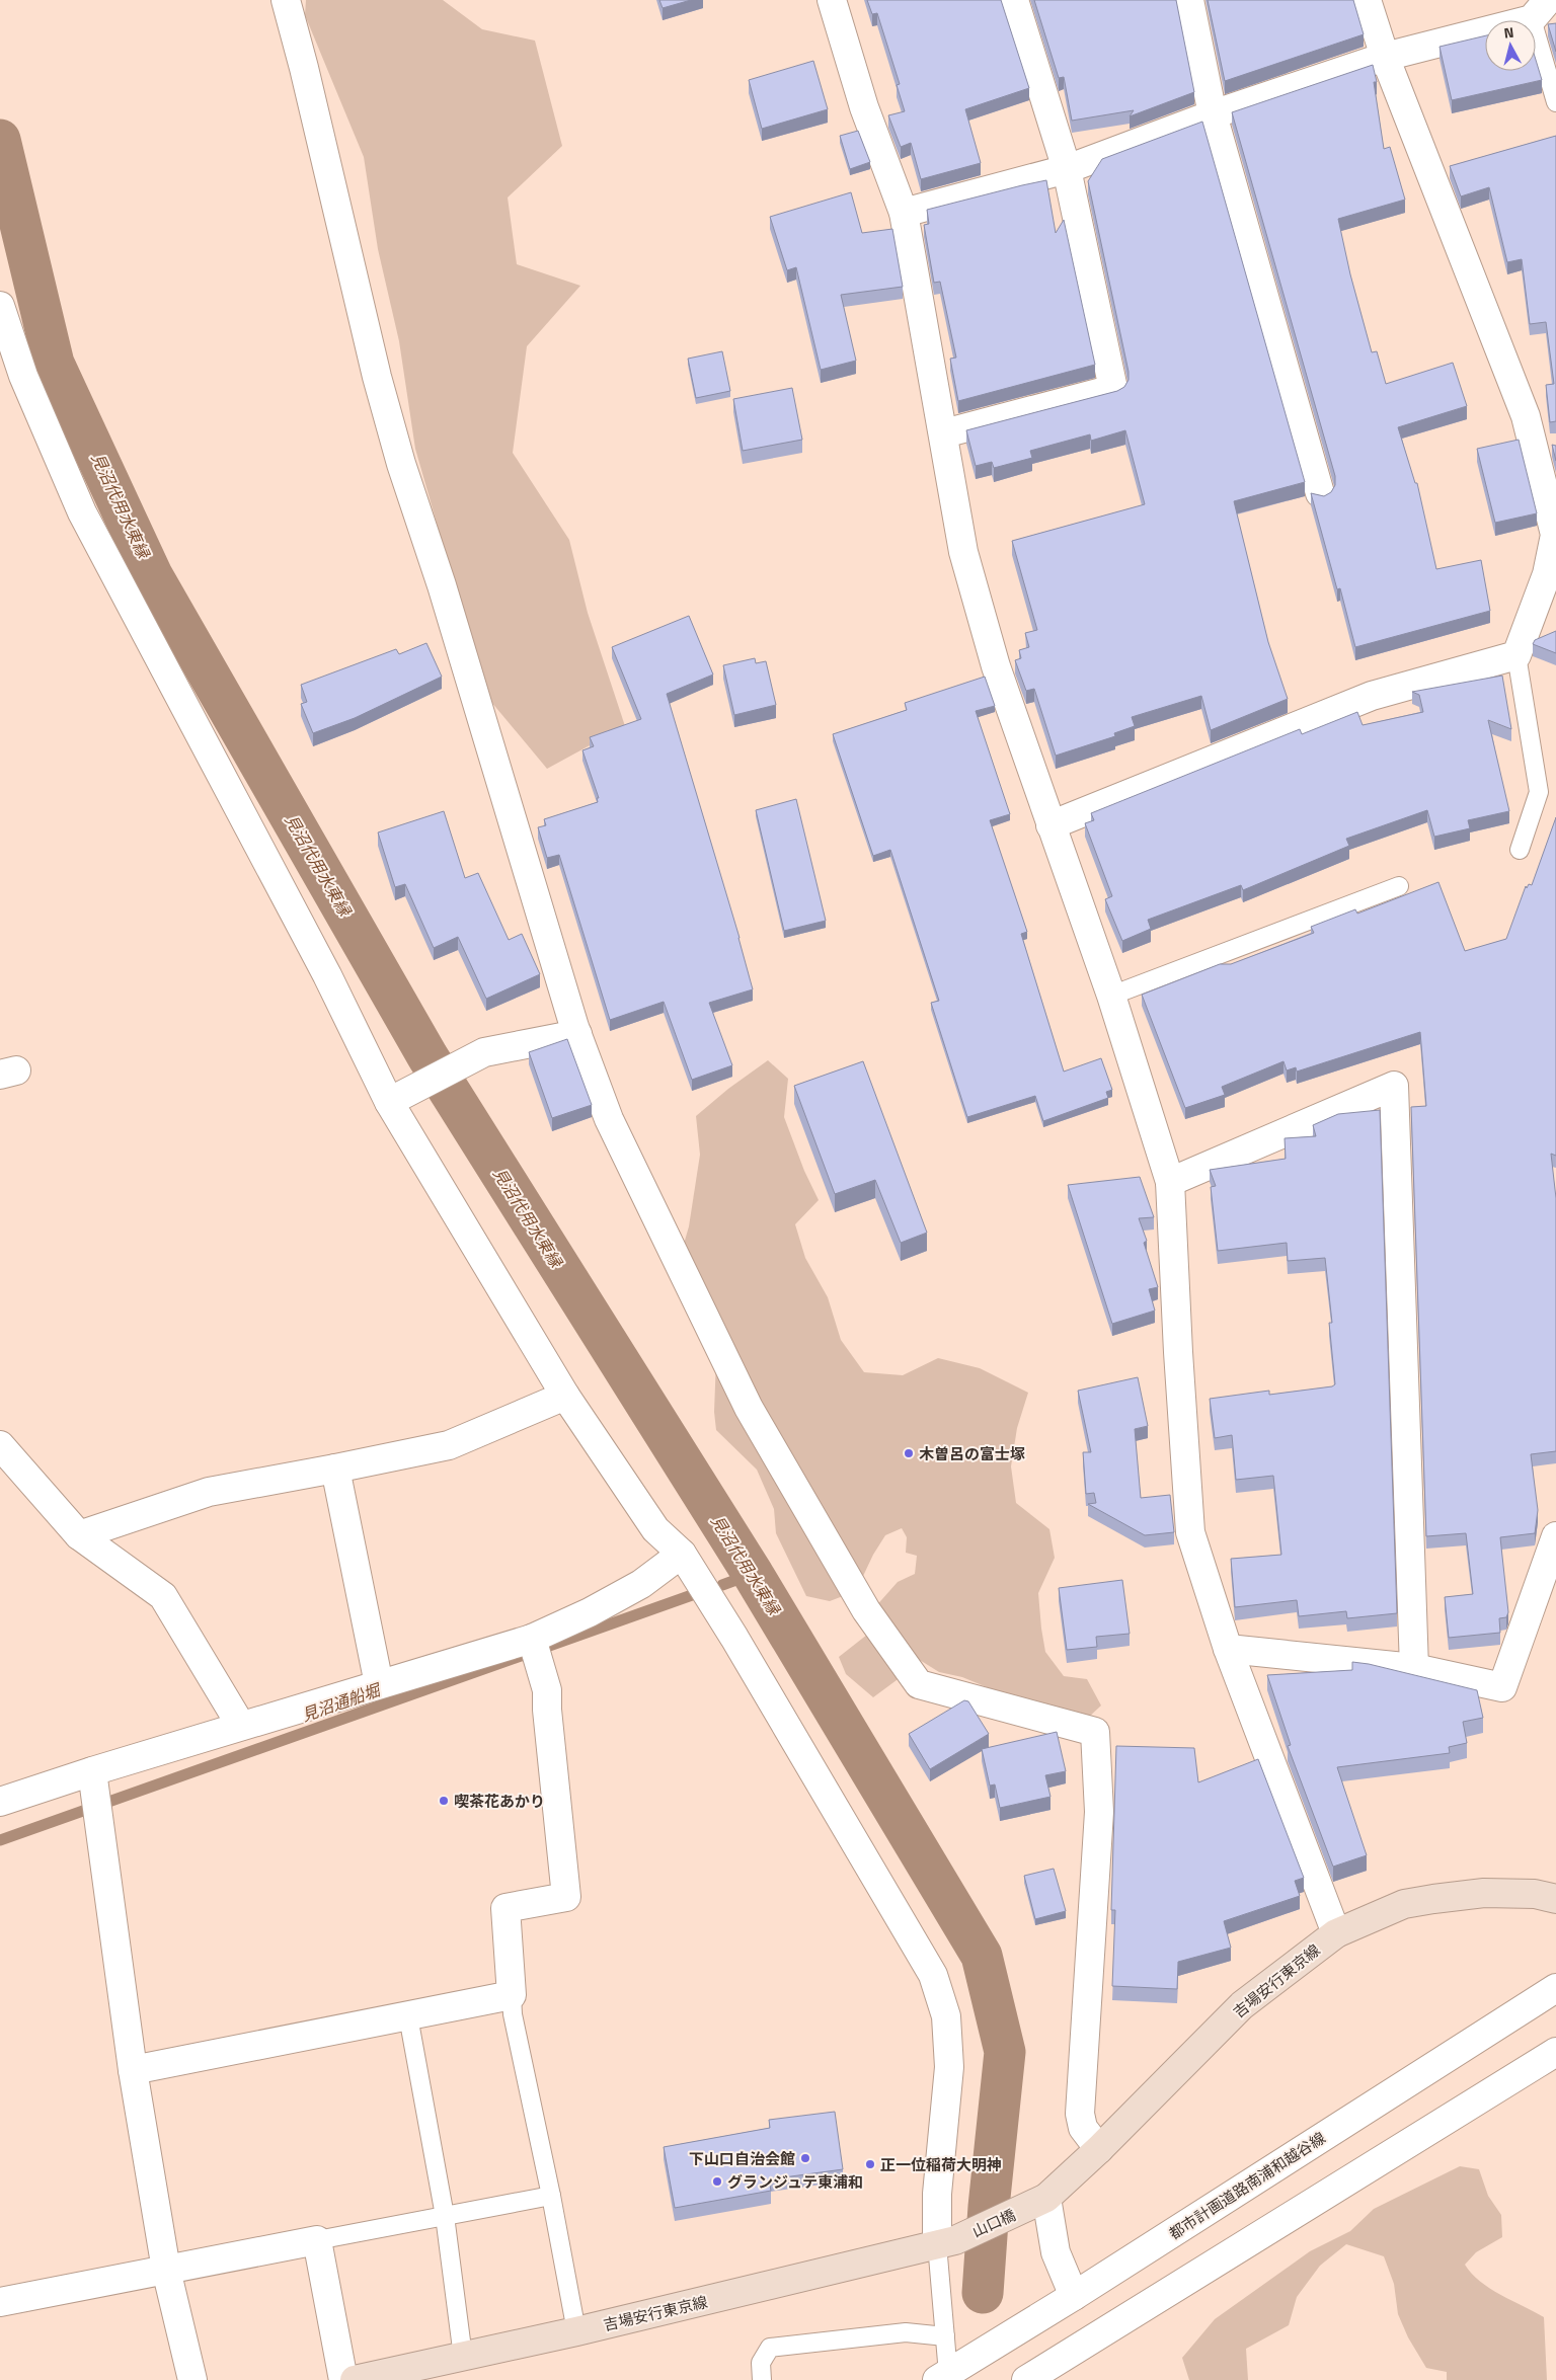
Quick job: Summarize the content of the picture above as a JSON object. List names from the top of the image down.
{
  "streets": {
    "main road": ["吉場安行東京線", "山口橋"],
    "street": ["都市計画道路南浦和越谷線"]
  },
  "crossings": [
    ["吉場安行東京線", "山口橋"]
  ],
  "water": ["見沼代用水東縁", "見沼通船堀"],
  "places": [
    "木曽呂の富士塚",
    "喫茶花あかり",
    "下山口自治会館",
    "正一位稲荷大明神",
    "グランジュテ東浦和"
  ],
  "north": "top"
}
